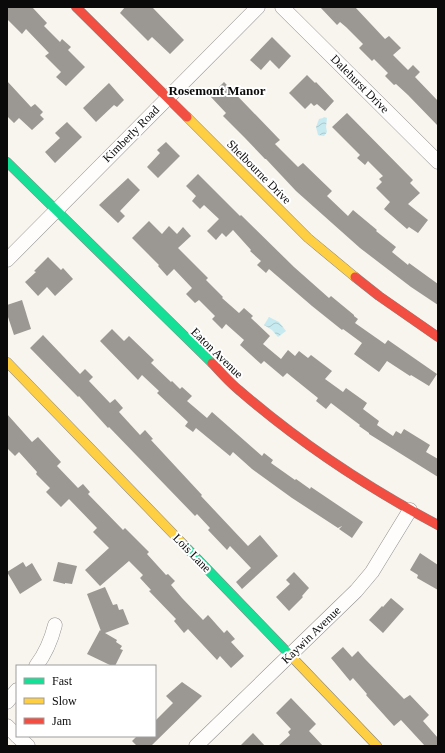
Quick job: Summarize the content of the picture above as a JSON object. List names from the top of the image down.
{
  "streets": {
    "street": [
      "Dalehurst Drive",
      "Kimberly Road",
      "Shelbourne Drive",
      "Eaton Avenue",
      "Lois Lane",
      "Kaywin Avenue"
    ]
  },
  "crossings": [
    ["Kimberly Road", "Shelbourne Drive"],
    ["Kimberly Road", "Eaton Avenue"],
    ["Eaton Avenue", "Kaywin Avenue"],
    ["Lois Lane", "Kaywin Avenue"]
  ],
  "districts": ["Rosemont Manor"],
  "legend": ["Fast", "Slow", "Jam"]
}
